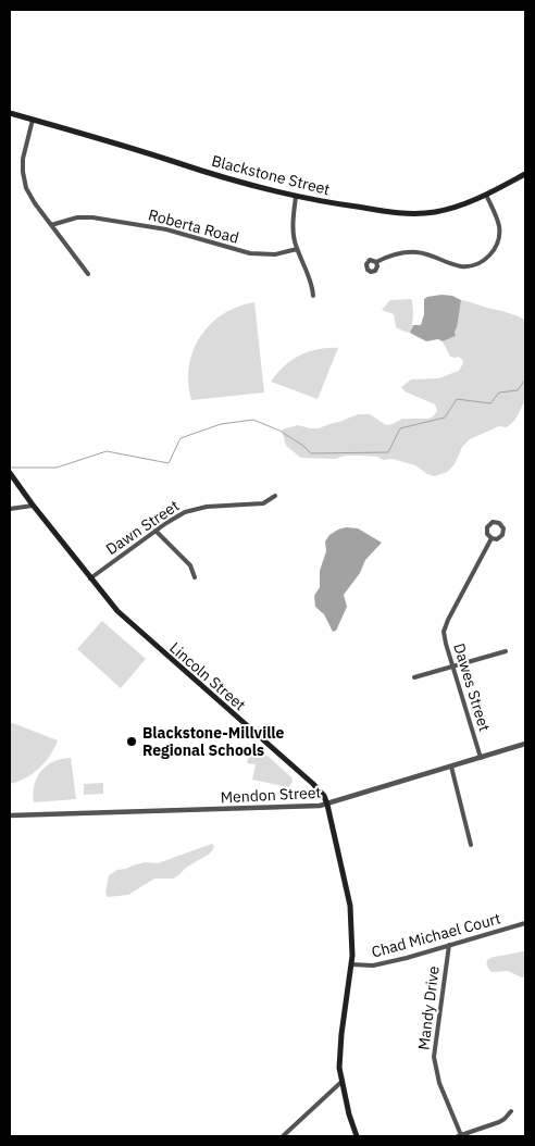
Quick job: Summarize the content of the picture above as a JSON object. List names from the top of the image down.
{
  "streets": {
    "main road": ["Blackstone Street", "Lincoln Street"],
    "street": [
      "Roberta Road",
      "Dawn Street",
      "Dawes Street",
      "Mendon Street",
      "Chad Michael Court",
      "Mandy Drive"
    ]
  },
  "crossings": [
    ["Dawn Street", "Lincoln Street"],
    ["Lincoln Street", "Mendon Street"],
    ["Lincoln Street", "Chad Michael Court"],
    ["Dawes Street", "Mendon Street"],
    ["Chad Michael Court", "Mandy Drive"]
  ],
  "places": ["Blackstone-Millville Regional Schools"]
}
